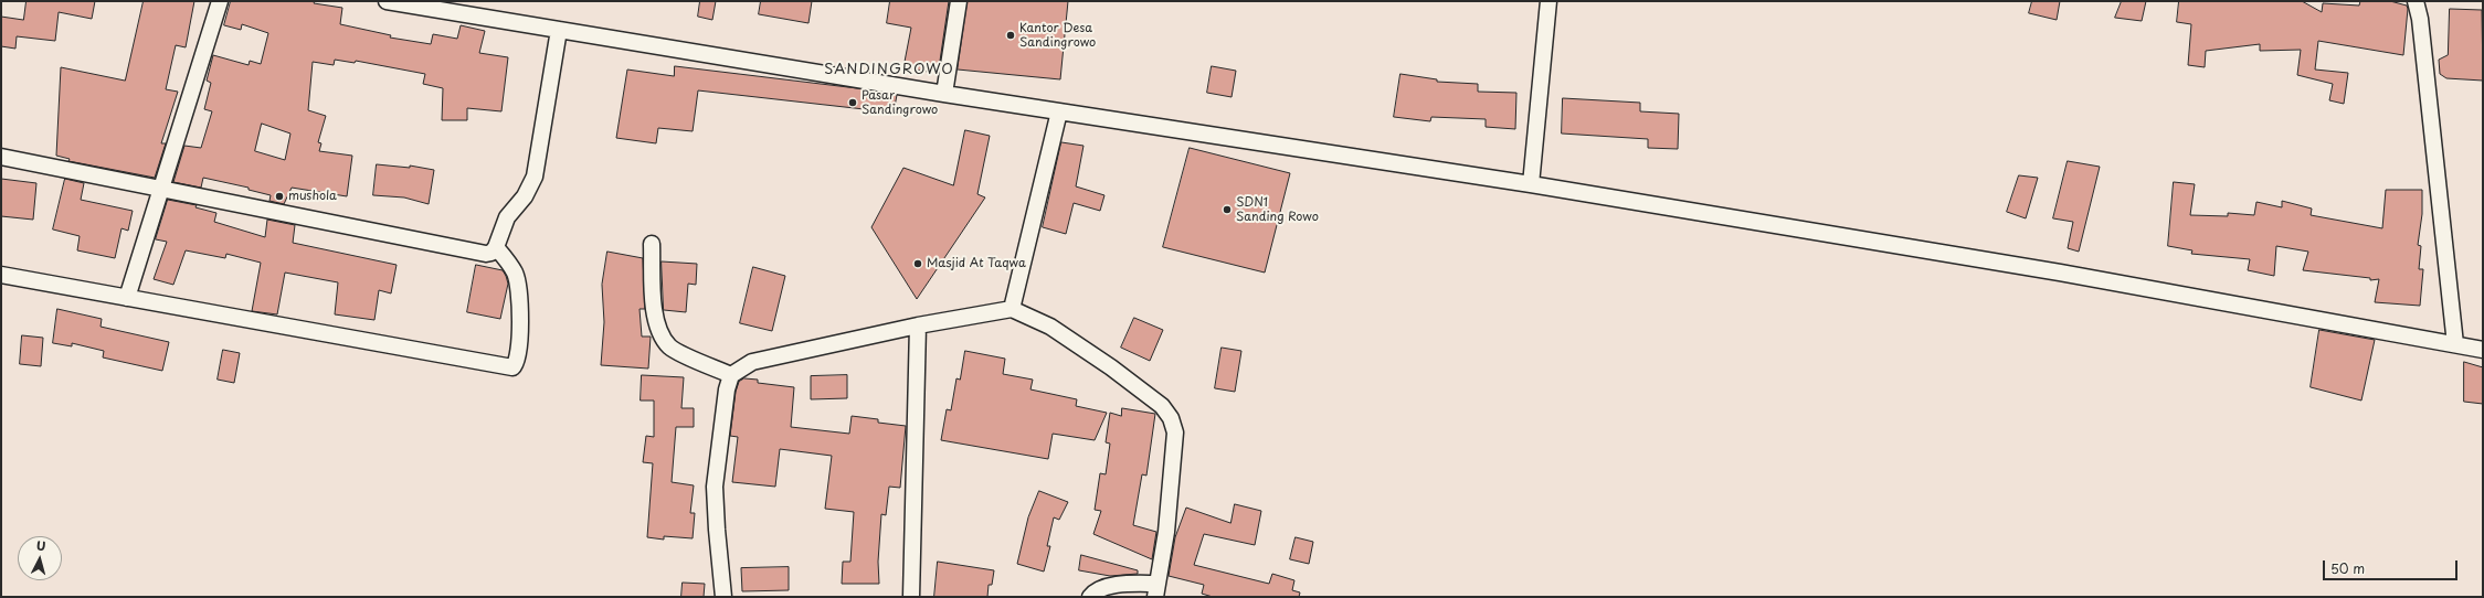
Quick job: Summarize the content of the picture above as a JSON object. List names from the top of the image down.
{
  "districts": ["SANDINGROWO"],
  "places": [
    "Kantor Desa Sandingrowo",
    "Pasar Sandingrowo",
    "mushola",
    "SDN1 Sanding Rowo",
    "Masjid At Taqwa"
  ],
  "scale_bar": "50 m",
  "north": "top"
}
